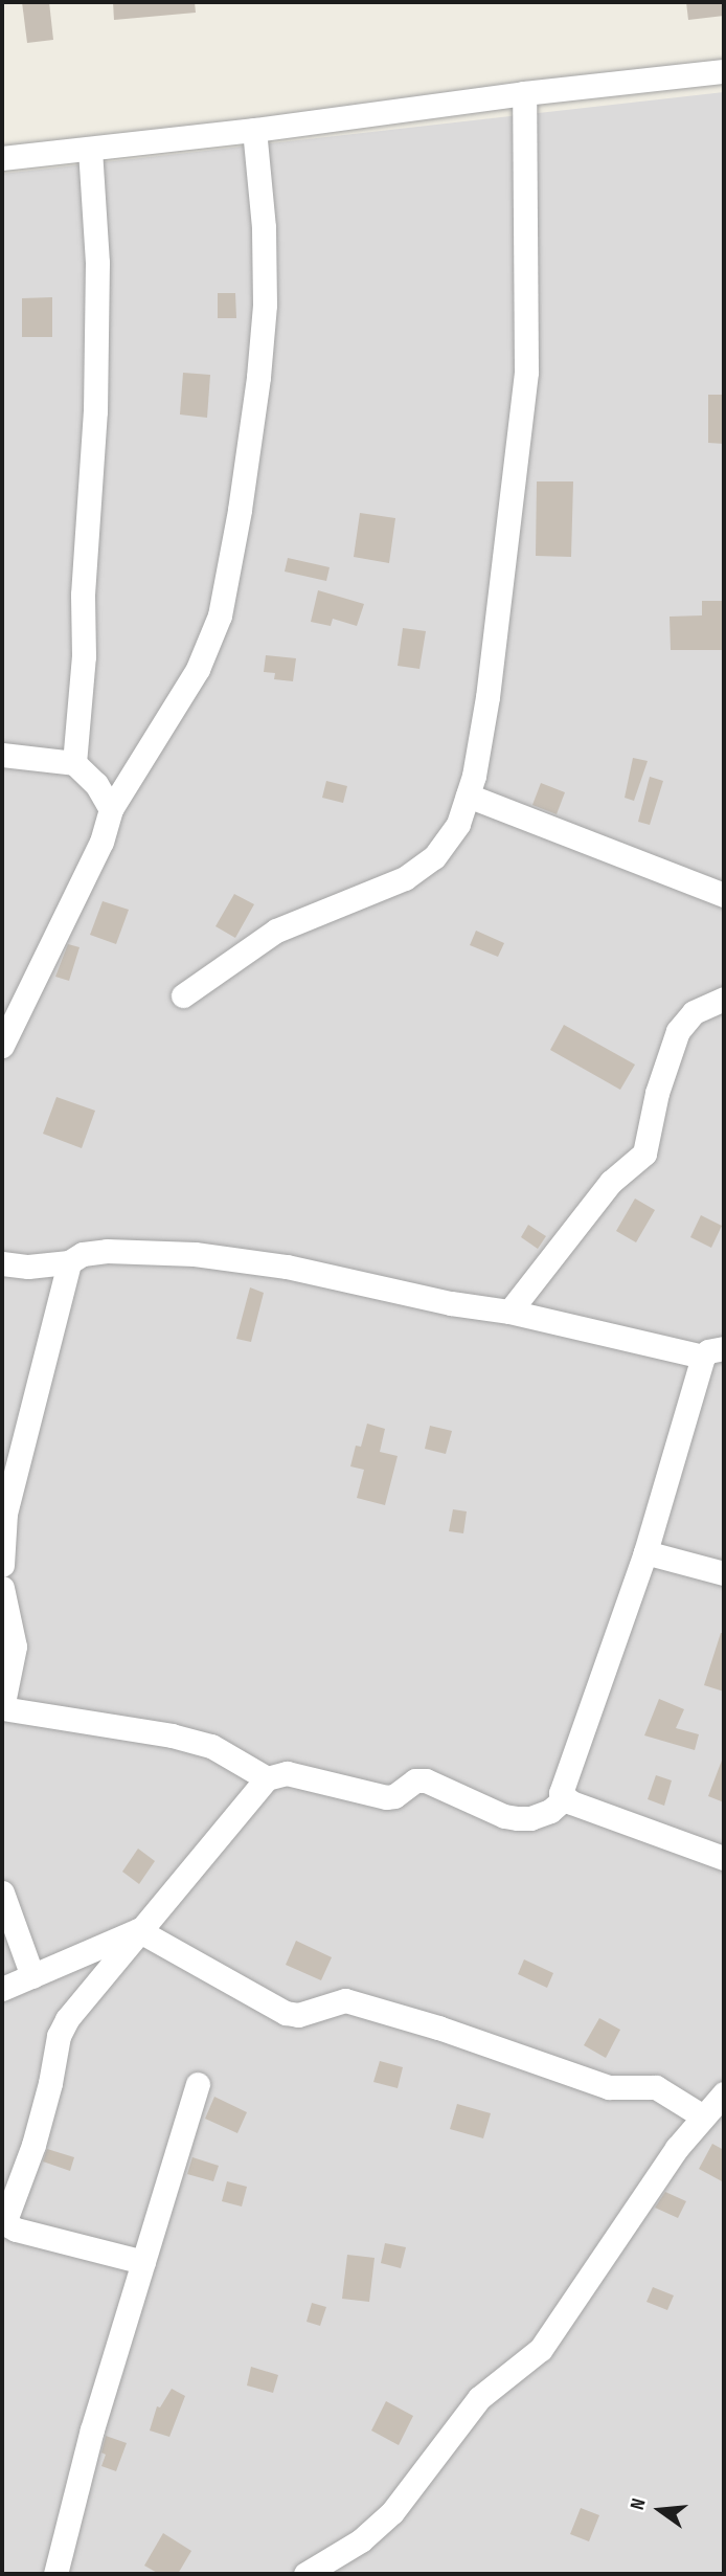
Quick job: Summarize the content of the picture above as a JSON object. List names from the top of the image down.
{
  "north": "left"
}
